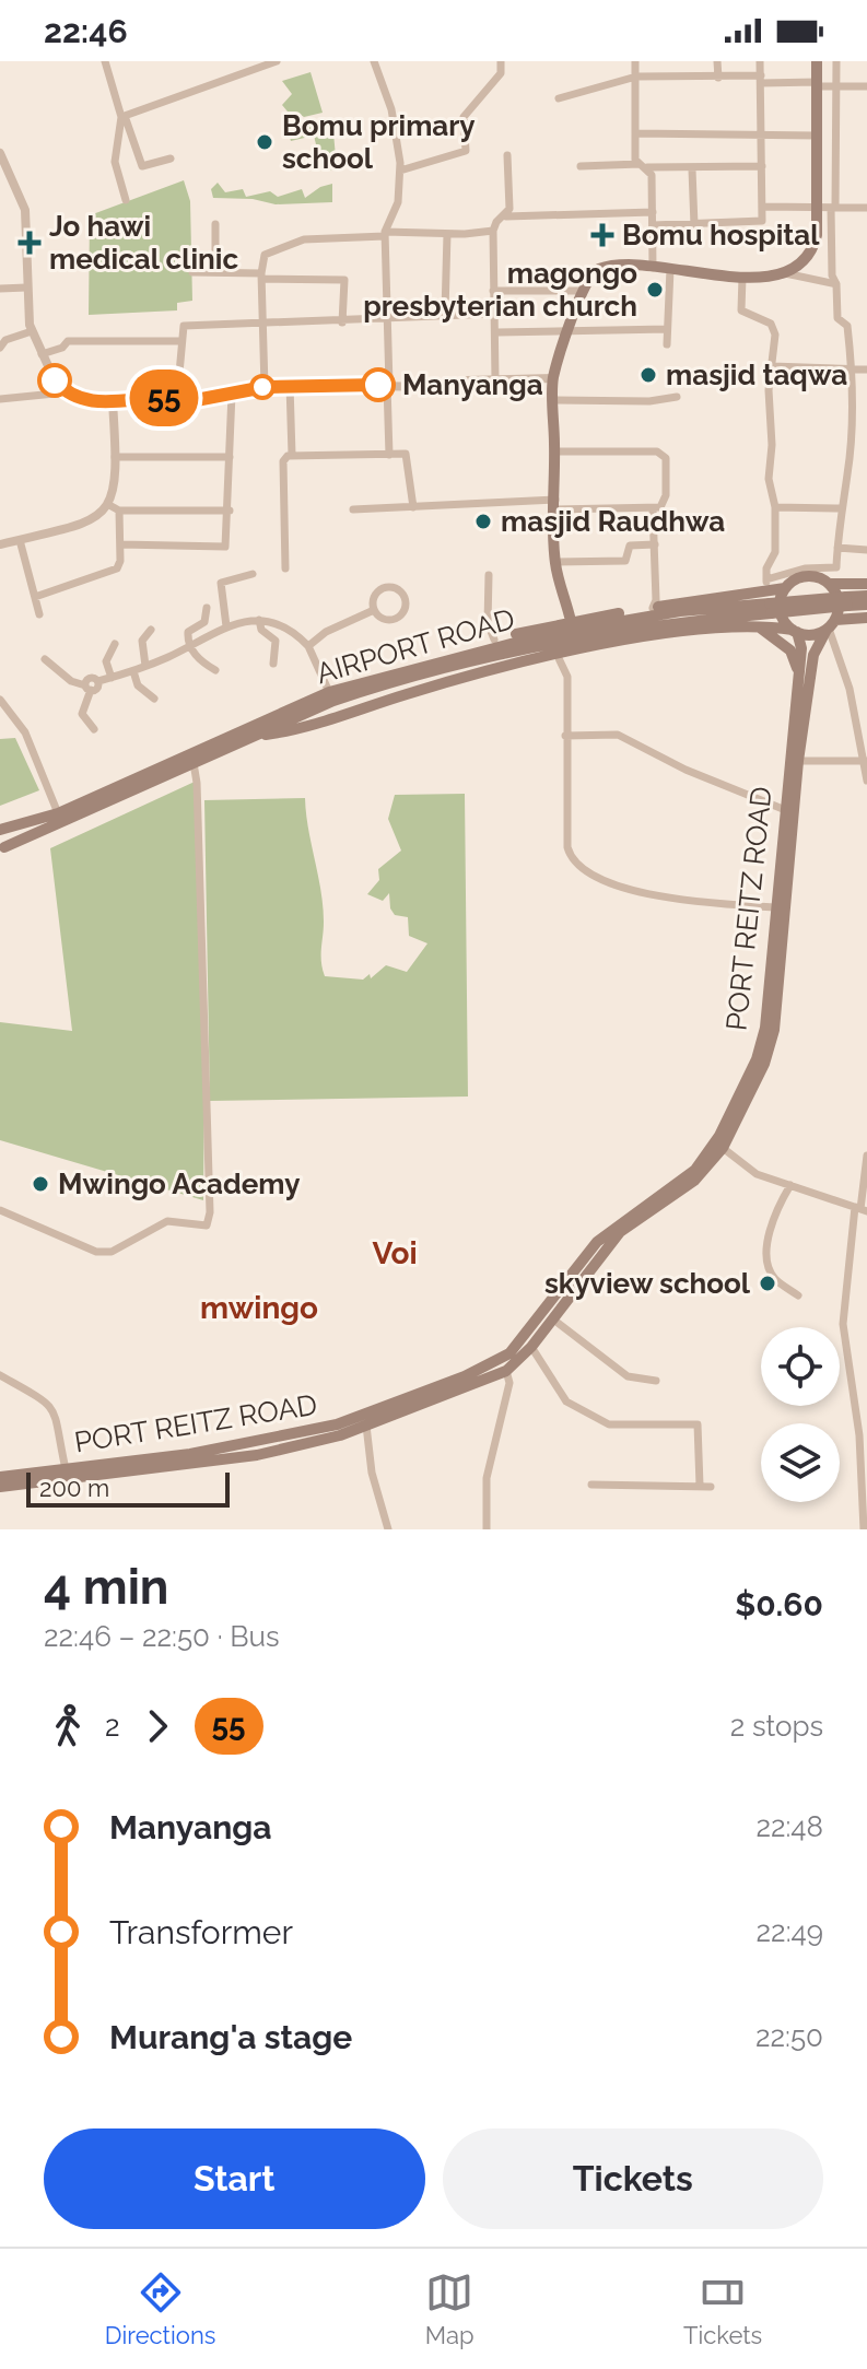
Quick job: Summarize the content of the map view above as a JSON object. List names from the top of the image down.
{
  "streets": {
    "main road": ["AIRPORT ROAD", "PORT REITZ ROAD"]
  },
  "districts": ["Voi", "mwingo"],
  "places": {
    "other": [
      "Bomu primary school",
      "magongo presbyterian church",
      "masjid taqwa",
      "Manyanga",
      "masjid Raudhwa",
      "Mwingo Academy",
      "skyview school"
    ],
    "health": ["Bomu hospital", "Jo hawi medical clinic"]
  },
  "lines": ["bus line 55"],
  "scale_bar": "200 m",
  "page": {
    "status": "22:46",
    "on_map": "55",
    "scale": "200 m",
    "heading": ["4 min", "22:46 – 22:50 · Bus", "$0.60"],
    "legs": ["2", "55", "2 stops"],
    "list": [
      {
        "name": "Manyanga",
        "value": "22:48"
      },
      {
        "name": "Transformer",
        "value": "22:49"
      },
      {
        "name": "Murang'a stage",
        "value": "22:50"
      }
    ],
    "buttons": ["Start", "Tickets"],
    "tabs": ["Directions", "Map", "Tickets"]
  }
}
